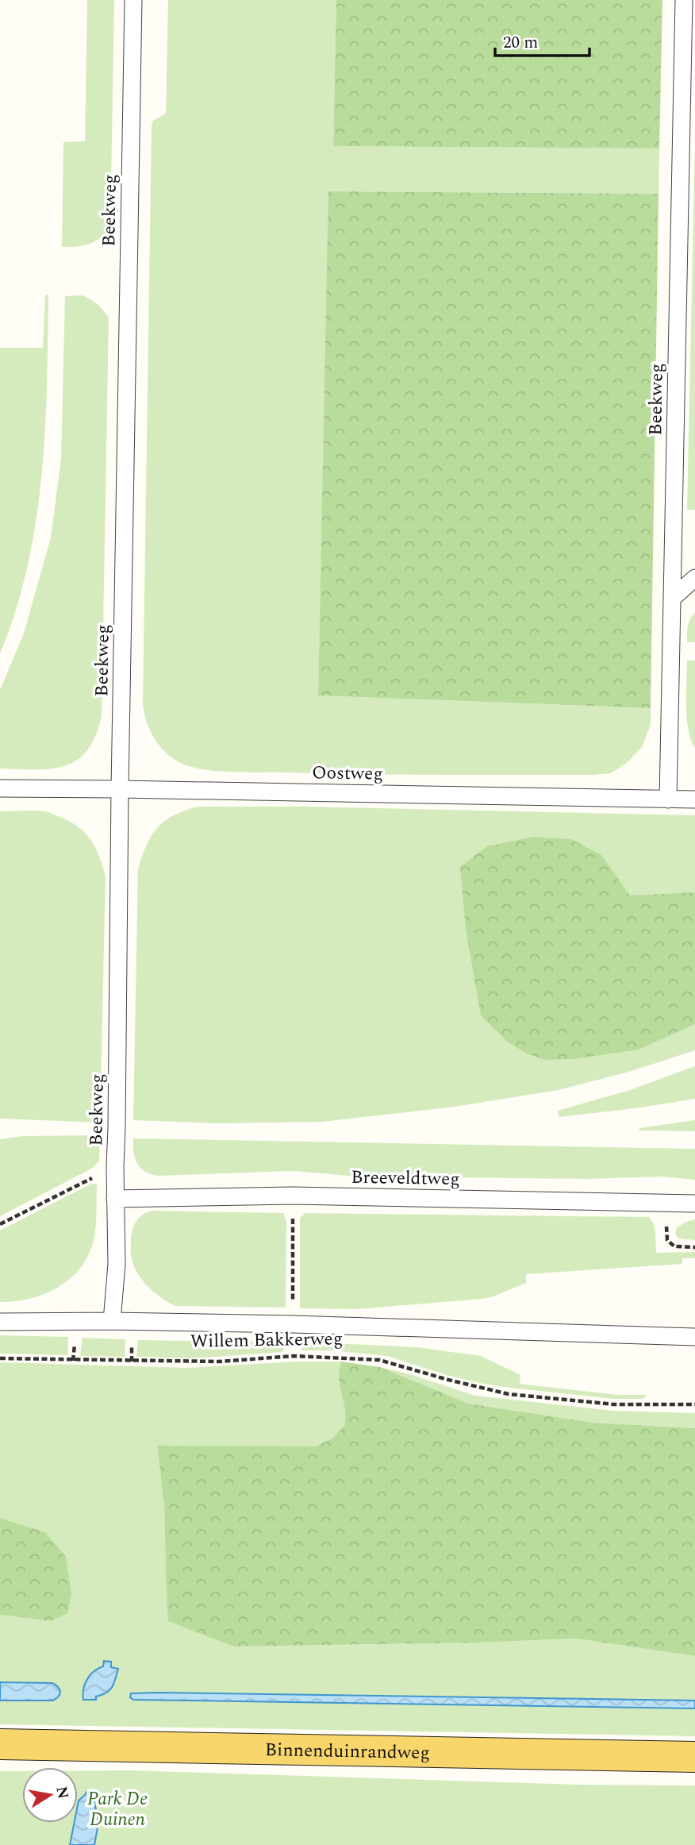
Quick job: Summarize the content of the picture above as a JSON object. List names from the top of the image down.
{
  "streets": {
    "main road": ["Binnenduinrandweg"],
    "lane": [
      "Beekweg",
      "Oostweg",
      "Breeveldtweg",
      "Willem Bakkerweg"
    ]
  },
  "crossings": [
    ["Beekweg", "Oostweg"],
    ["Beekweg", "Breeveldtweg"],
    ["Beekweg", "Willem Bakkerweg"]
  ],
  "parks": ["Park De Duinen"],
  "scale_bar": "20 m",
  "north": "right"
}
